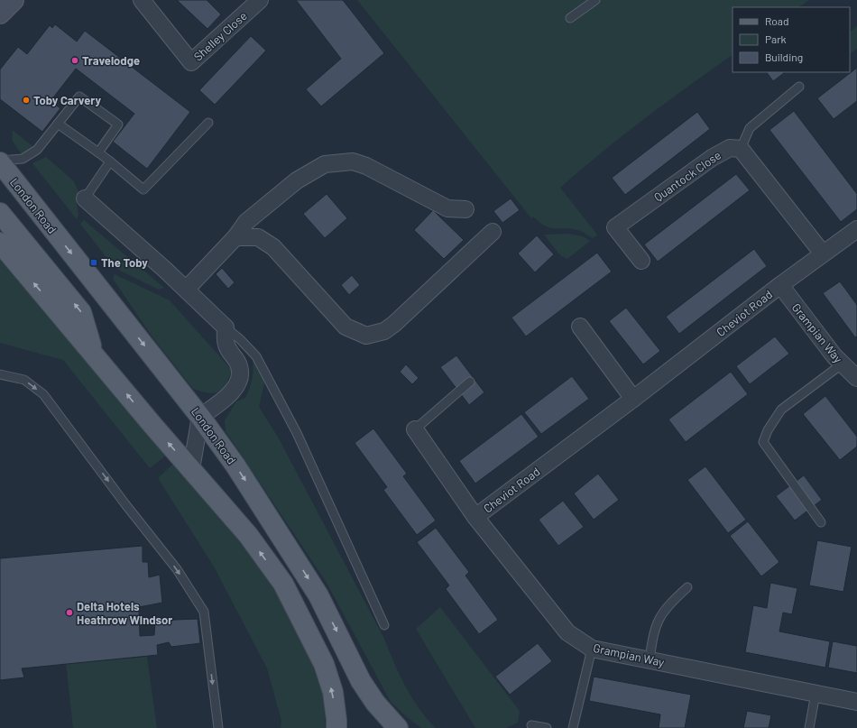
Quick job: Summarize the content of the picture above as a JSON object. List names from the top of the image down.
{
  "streets": {
    "main road": ["London Road"],
    "street": [
      "Shelley Close",
      "Quantock Close",
      "Cheviot Road",
      "Grampian Way"
    ]
  },
  "crossings": [
    ["Cheviot Road", "Grampian Way"]
  ],
  "places": {
    "other": ["Travelodge", "Toby Carvery", "Delta Hotels Heathrow Windsor"],
    "transit": ["The Toby"]
  },
  "legend": ["Road", "Park", "Building"]
}
